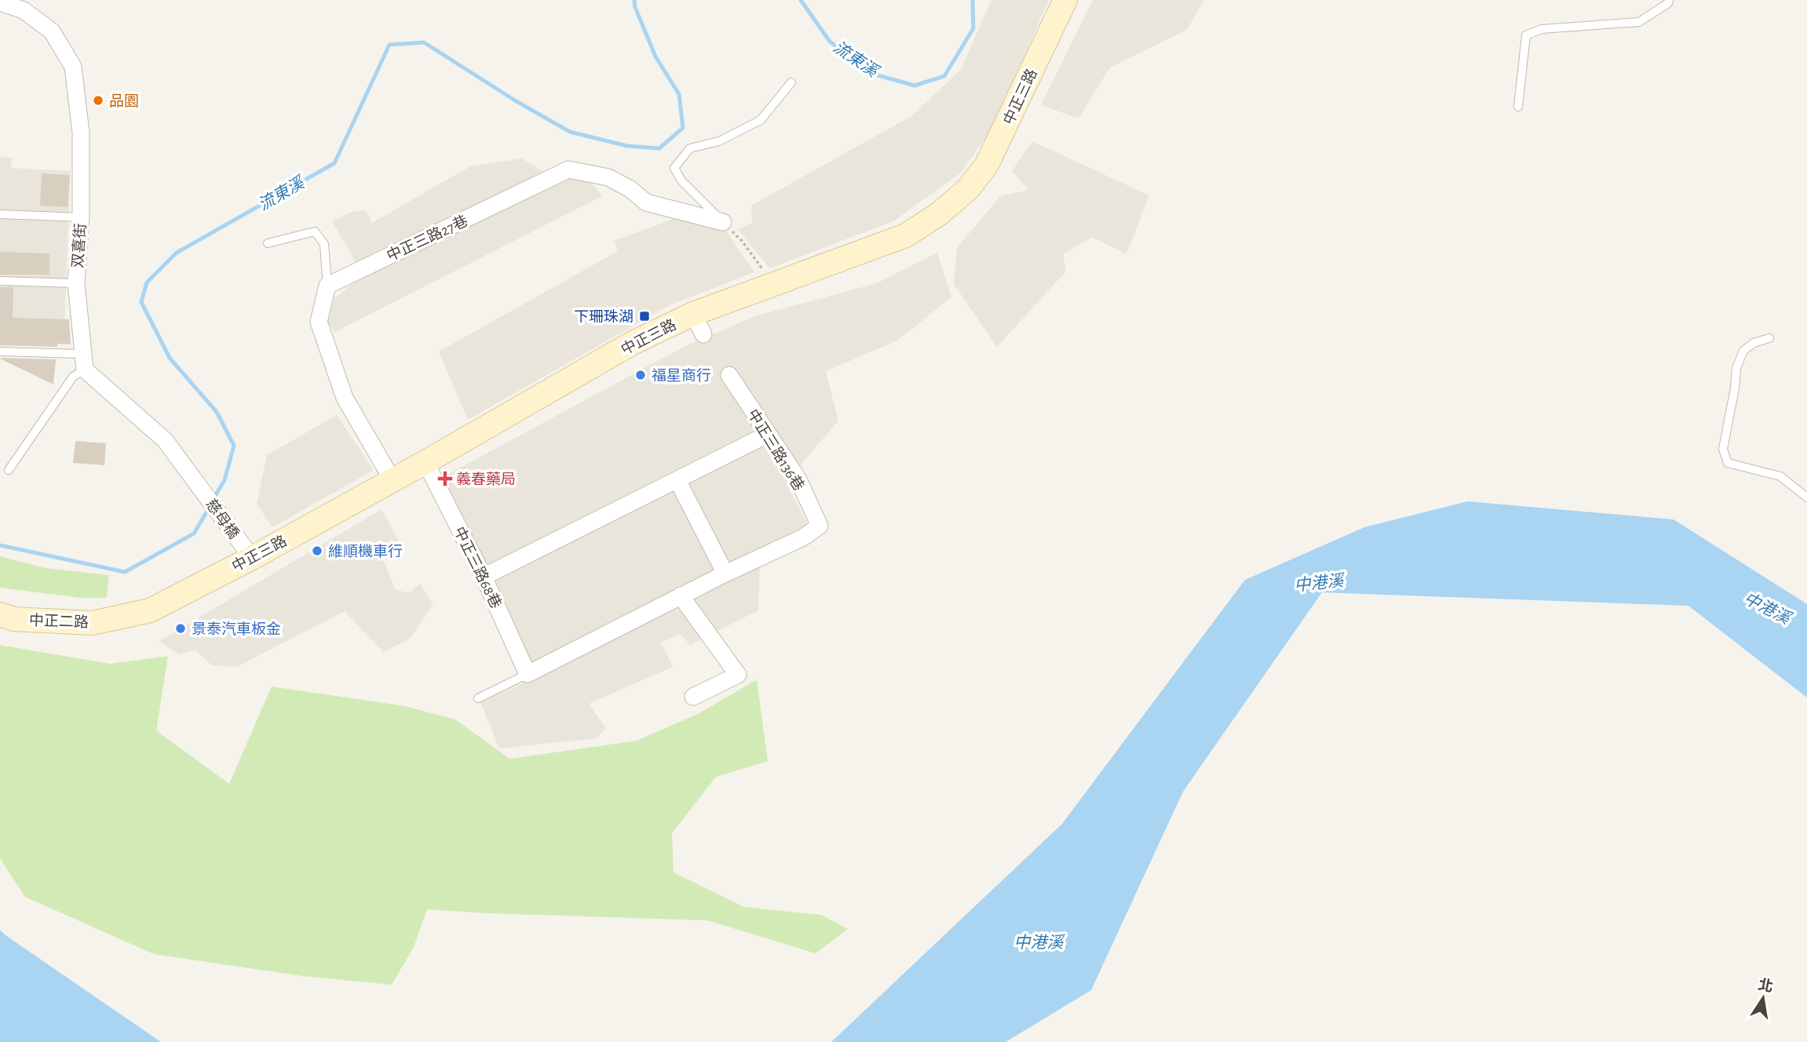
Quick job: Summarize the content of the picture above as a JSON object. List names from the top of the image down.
{
  "streets": {
    "main road": ["中正三路", "中正二路"],
    "street": [
      "中正三路27巷",
      "双喜街",
      "中正三路136巷",
      "慈母橋",
      "中正三路68巷"
    ]
  },
  "crossings": [
    ["中正三路", "慈母橋"],
    ["中正三路", "中正三路68巷"],
    ["中正三路", "中正二路"],
    ["双喜街", "慈母橋"]
  ],
  "water": ["流東溪", "中港溪"],
  "places": {
    "other": [
      "品園",
      "福星商行",
      "維順機車行",
      "景泰汽車板金"
    ],
    "transit": ["下珊珠湖"],
    "health": ["義春藥局"]
  },
  "north": "top"
}
